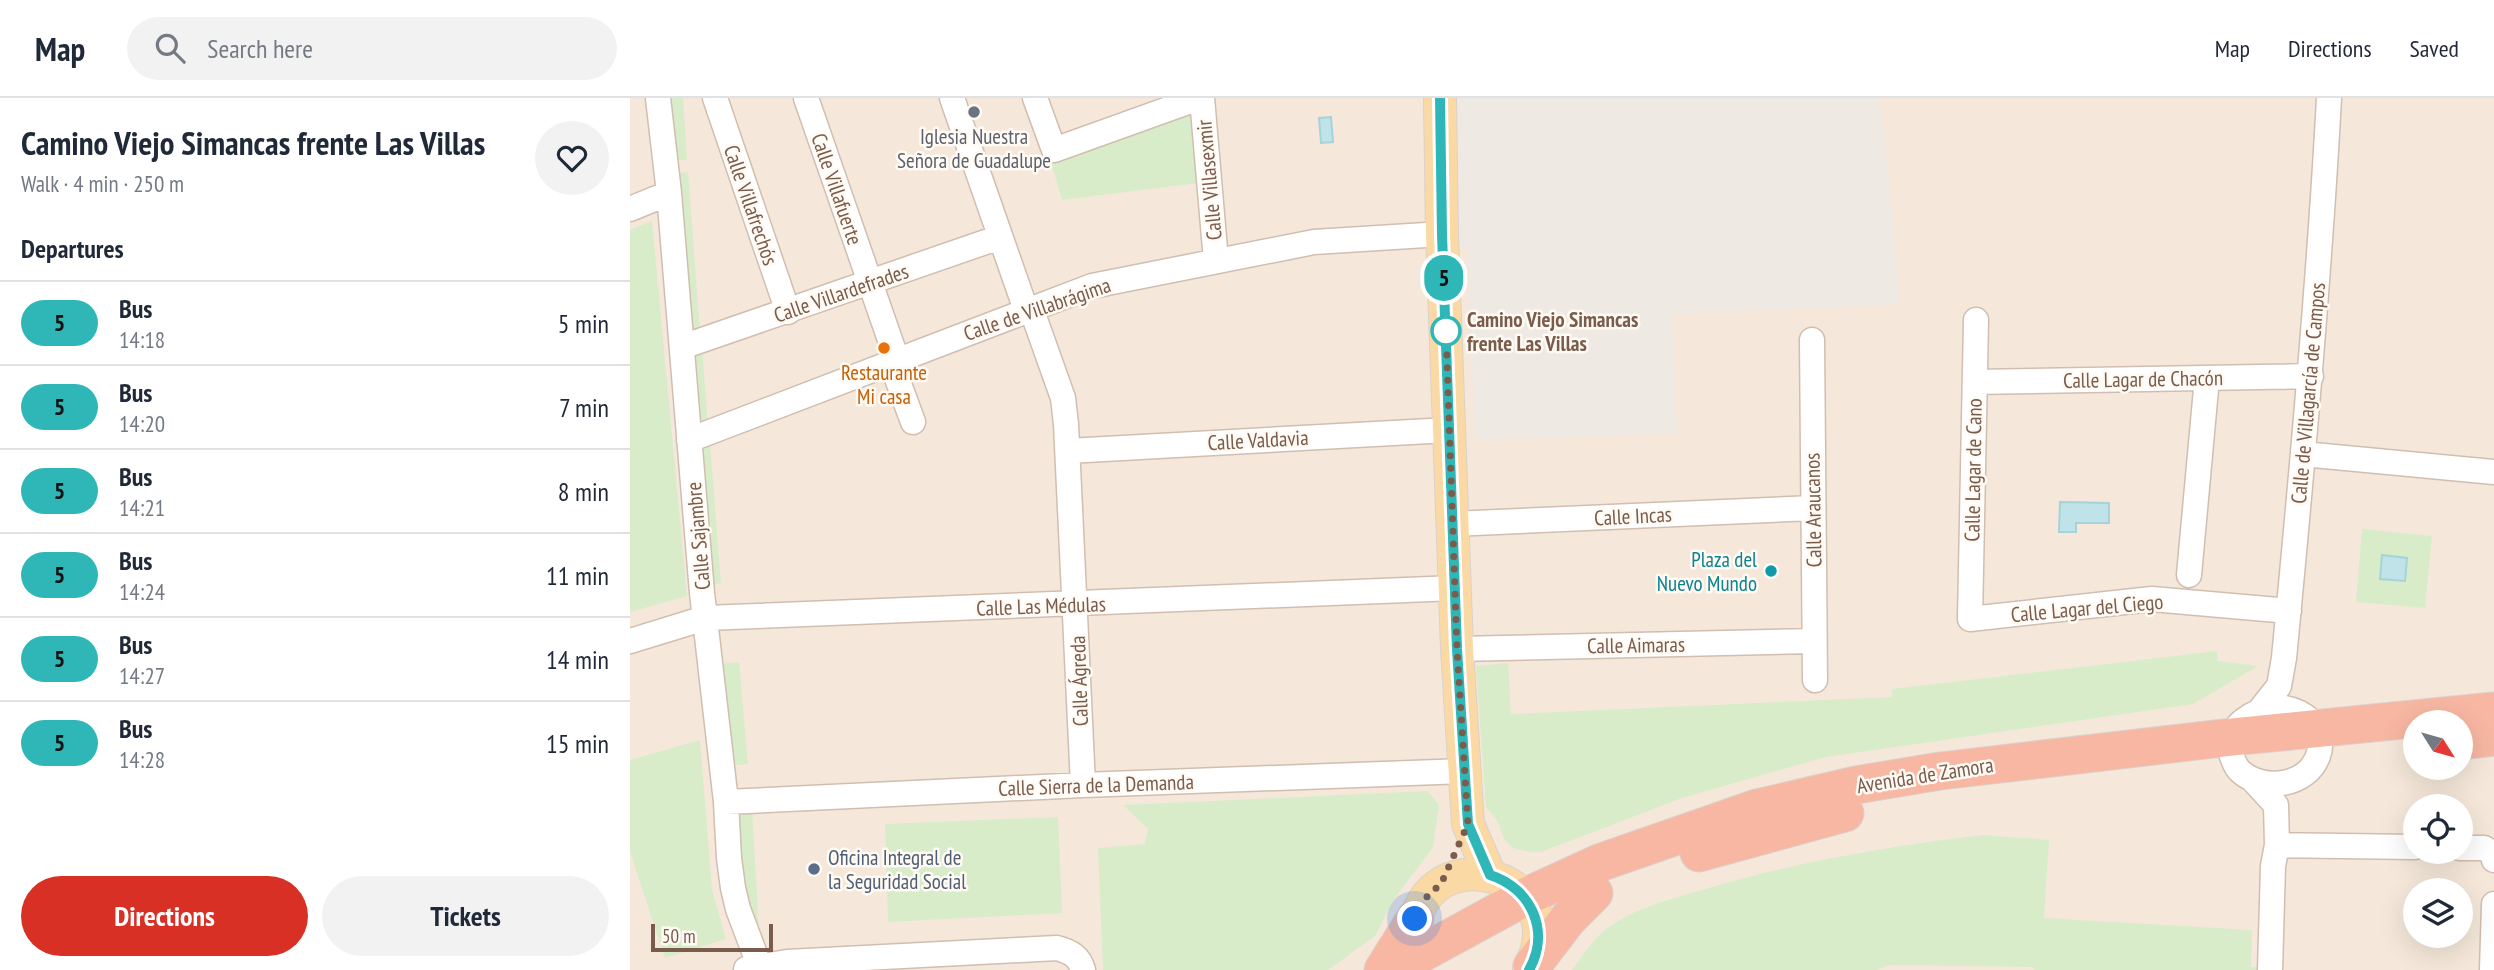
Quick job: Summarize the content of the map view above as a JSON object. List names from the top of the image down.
{
  "streets": {
    "highway": ["Avenida de Zamora"],
    "street": [
      "Calle Villasexmir",
      "Calle Villafuerte",
      "Calle Villafrechós",
      "Calle Villardefrades",
      "Calle de Villabrágima",
      "Calle Lagar de Chacón",
      "Calle de Villagarcía de Campos",
      "Calle Valdavia",
      "Calle Lagar de Cano",
      "Calle Araucanos",
      "Calle Incas",
      "Calle Sajambre",
      "Calle Las Médulas",
      "Calle Lagar del Ciego",
      "Calle Aimaras",
      "Calle Ágreda",
      "Calle Sierra de la Demanda"
    ]
  },
  "crossings": [
    ["Calle Villasexmir", "Calle de Villabrágima"],
    ["Calle Villafuerte", "Calle Villardefrades"],
    ["Calle Villafuerte", "Calle de Villabrágima"],
    ["Calle Villafrechós", "Calle Villardefrades"],
    ["Calle Villardefrades", "Calle Sajambre"],
    ["Calle Villardefrades", "Calle Ágreda"],
    ["Calle de Villabrágima", "Calle Sajambre"],
    ["Calle de Villabrágima", "Calle Ágreda"],
    ["Calle Lagar de Chacón", "Calle de Villagarcía de Campos"],
    ["Calle Lagar de Chacón", "Calle Lagar de Cano"],
    ["Calle de Villagarcía de Campos", "Calle Lagar del Ciego"],
    ["Calle Valdavia", "Calle Ágreda"],
    ["Calle Lagar de Cano", "Calle Lagar del Ciego"],
    ["Calle Araucanos", "Calle Incas"],
    ["Calle Araucanos", "Calle Aimaras"],
    ["Calle Sajambre", "Calle Las Médulas"],
    ["Calle Sajambre", "Calle Sierra de la Demanda"],
    ["Calle Las Médulas", "Calle Ágreda"],
    ["Calle Ágreda", "Calle Sierra de la Demanda"]
  ],
  "places": [
    "Iglesia Nuestra Señora de Guadalupe",
    "Camino Viejo Simancas frente Las Villas",
    "Restaurante Mi casa",
    "Plaza del Nuevo Mundo",
    "Oficina Integral de la Seguridad Social"
  ],
  "lines": ["bus line 5"],
  "scale_bar": "50 m",
  "north": "bottom right",
  "page": {
    "header": "Map",
    "search": "Search here",
    "nav": ["Map", "Directions", "Saved"],
    "heading": [
      ["Camino Viejo Simancas frente Las Villas", "Walk · 4 min · 250 m"],
      "Departures"
    ],
    "on_map": "5",
    "list": [
      {
        "mark": "5",
        "name": "Bus",
        "note": "14:18",
        "value": "5 min"
      },
      {
        "mark": "5",
        "name": "Bus",
        "note": "14:20",
        "value": "7 min"
      },
      {
        "mark": "5",
        "name": "Bus",
        "note": "14:21",
        "value": "8 min"
      },
      {
        "mark": "5",
        "name": "Bus",
        "note": "14:24",
        "value": "11 min"
      },
      {
        "mark": "5",
        "name": "Bus",
        "note": "14:27",
        "value": "14 min"
      },
      {
        "mark": "5",
        "name": "Bus",
        "note": "14:28",
        "value": "15 min"
      }
    ],
    "buttons": ["Directions", "Tickets"],
    "scale": "50 m"
  }
}
